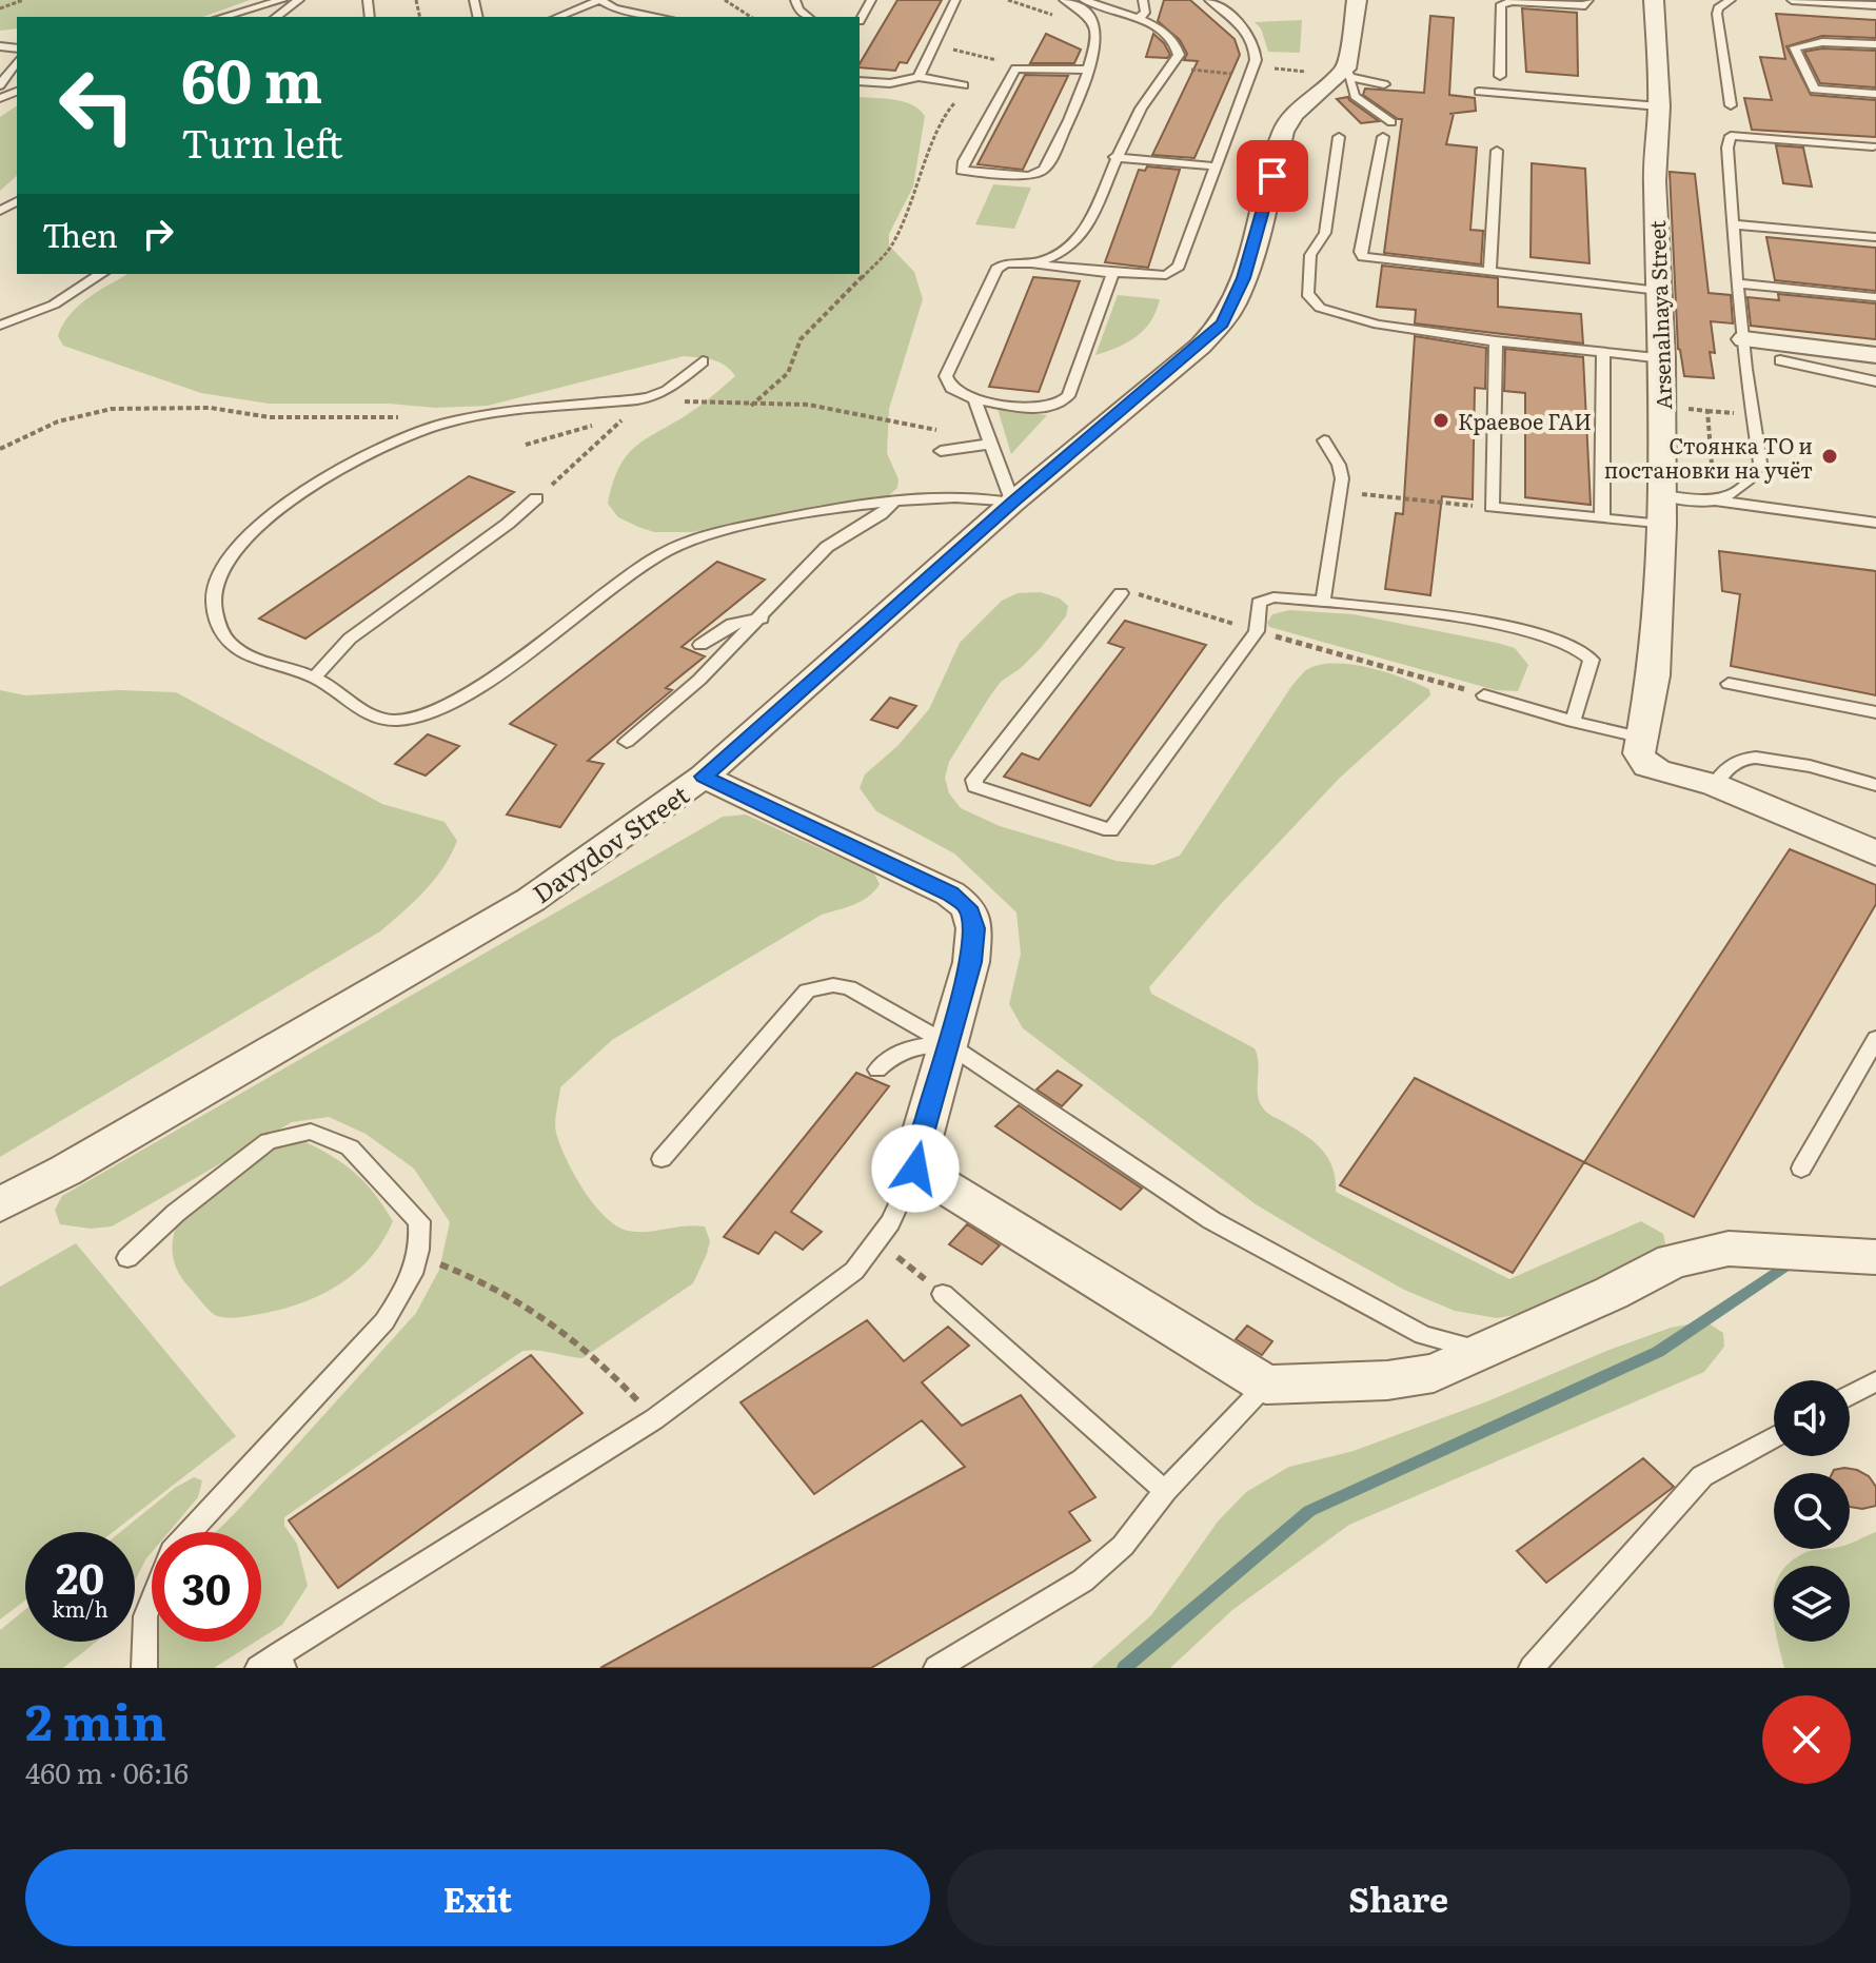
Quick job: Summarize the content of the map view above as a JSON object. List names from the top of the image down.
{
  "streets": {
    "street": ["Arsenalnaya Street", "Davydov Street"]
  },
  "places": ["Краевое ГАИ", "Стоянка ТО и постановки на учёт"],
  "page": {
    "turn": ["60 m", "Turn left"],
    "then": "Then",
    "speed": "20 km/h",
    "limit": "30",
    "heading": ["2 min", "460 m · 06:16"],
    "buttons": ["Exit", "Share"]
  }
}
